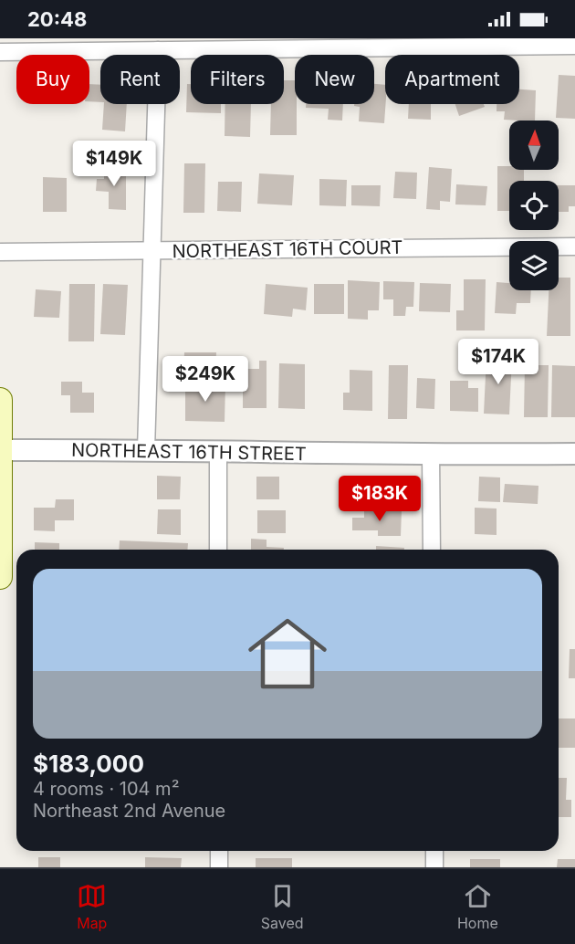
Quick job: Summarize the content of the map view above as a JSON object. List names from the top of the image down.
{
  "streets": {
    "street": ["NORTHEAST 16TH COURT", "NORTHEAST 16TH STREET"]
  },
  "north": "top",
  "page": {
    "status": "20:48",
    "chip": [
      "Buy",
      "Rent",
      "Filters",
      "New",
      "Apartment"
    ],
    "price": [
      "$149K",
      "$174K",
      "$249K",
      "$183K"
    ],
    "list": [
      {
        "name": "$183,000",
        "note": "4 rooms · 104 m² · Northeast 2nd Avenue"
      }
    ],
    "tabs": ["Map", "Saved", "Home"]
  }
}
